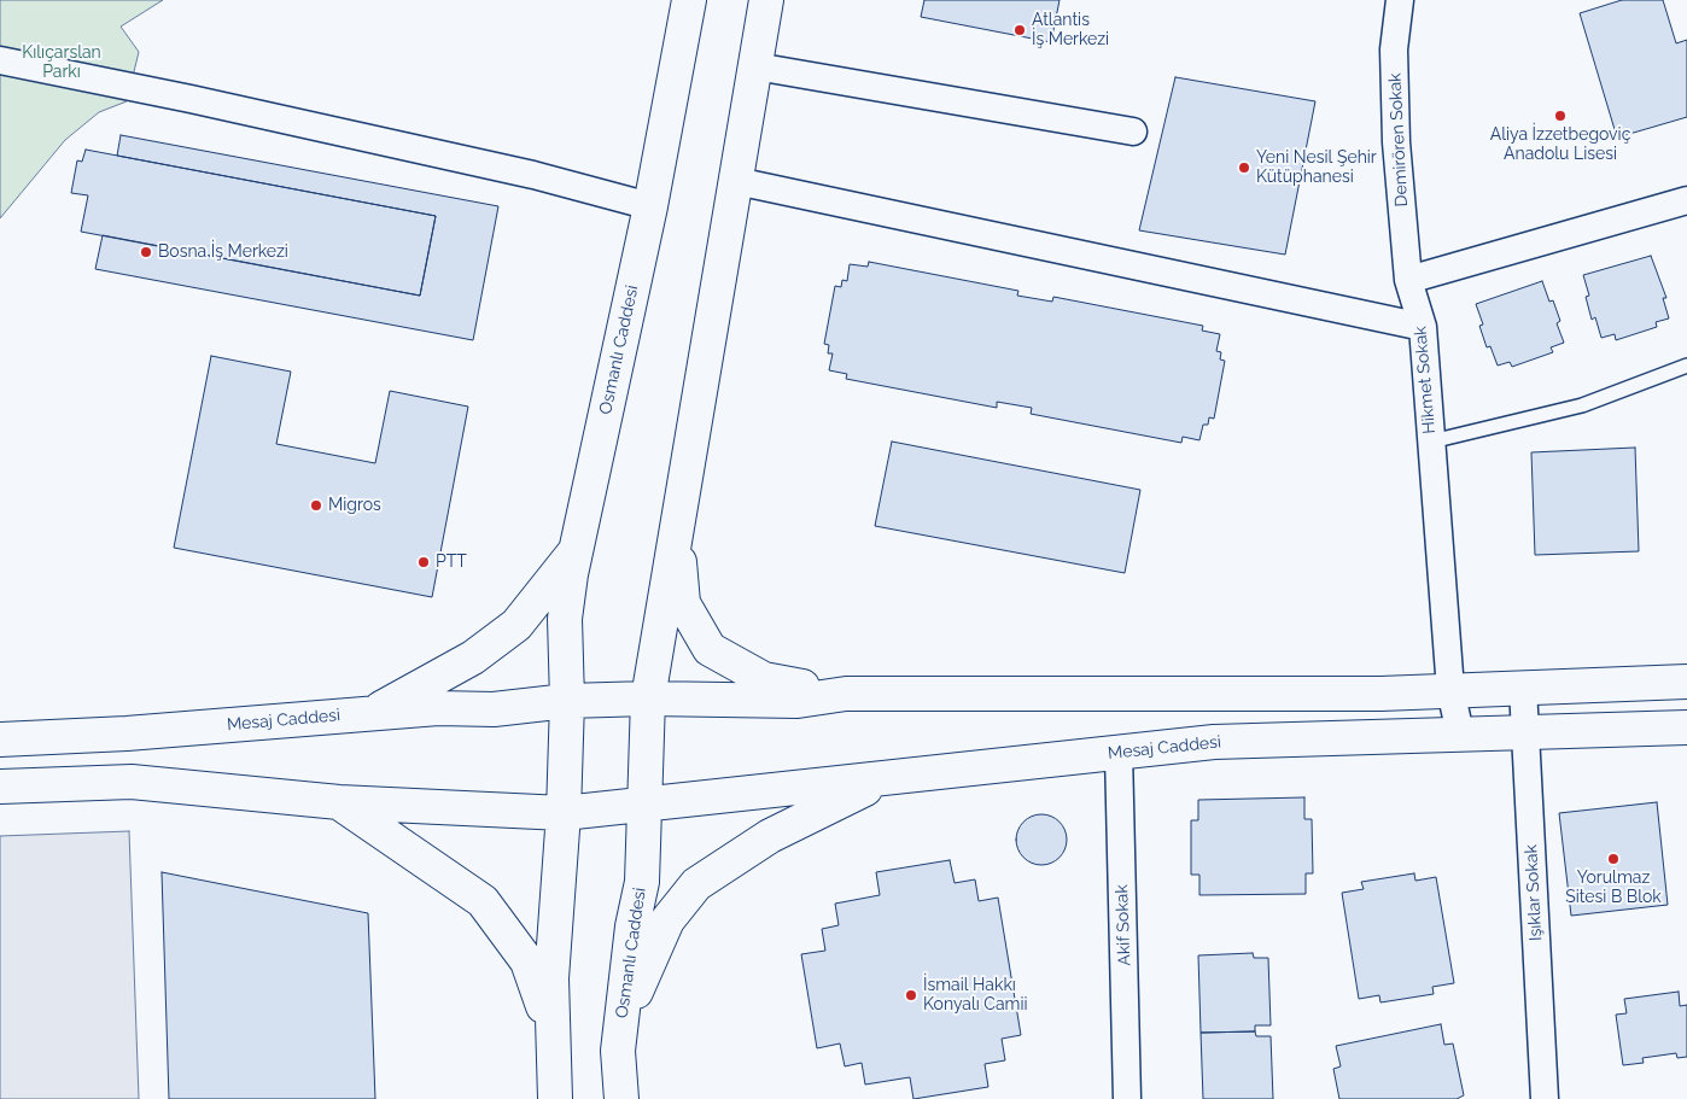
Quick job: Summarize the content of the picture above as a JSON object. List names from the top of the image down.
{
  "streets": {
    "street": [
      "Demirören Sokak",
      "Osmanlı Caddesi",
      "Hikmet Sokak",
      "Mesaj Caddesi",
      "Işıklar Sokak",
      "Akif Sokak"
    ]
  },
  "crossings": [
    ["Demirören Sokak", "Hikmet Sokak"],
    ["Osmanlı Caddesi", "Mesaj Caddesi"],
    ["Hikmet Sokak", "Mesaj Caddesi"],
    ["Mesaj Caddesi", "Işıklar Sokak"],
    ["Mesaj Caddesi", "Akif Sokak"]
  ],
  "parks": ["Kılıçarslan Parkı"],
  "places": [
    "Atlantis İş Merkezi",
    "Aliya İzzetbegoviç Anadolu Lisesi",
    "Yeni Nesil Şehir Kütüphanesi",
    "Bosna İş Merkezi",
    "Migros",
    "PTT",
    "Yorulmaz Sitesi B Blok",
    "İsmail Hakkı Konyalı Camii"
  ]
}
